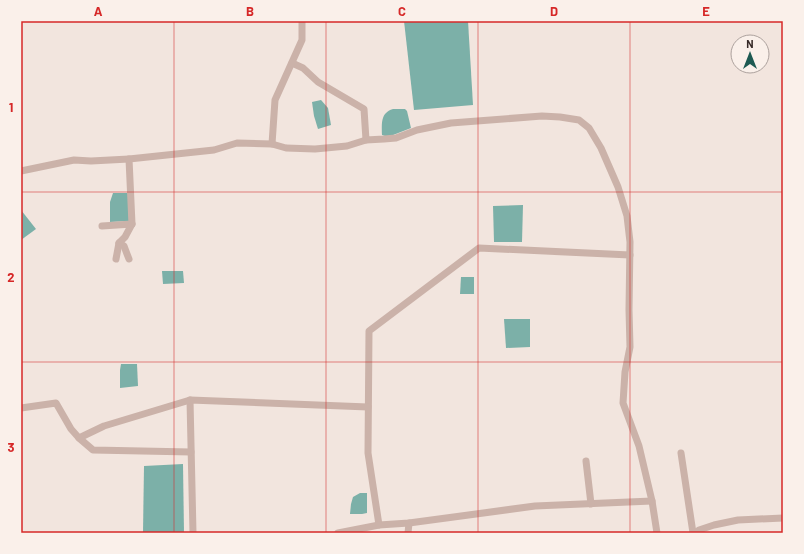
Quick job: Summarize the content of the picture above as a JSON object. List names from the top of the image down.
{
  "north": "top",
  "grid": {
    "columns": [
      "A",
      "B",
      "C",
      "D",
      "E"
    ],
    "rows": ["1", "2", "3"]
  }
}
